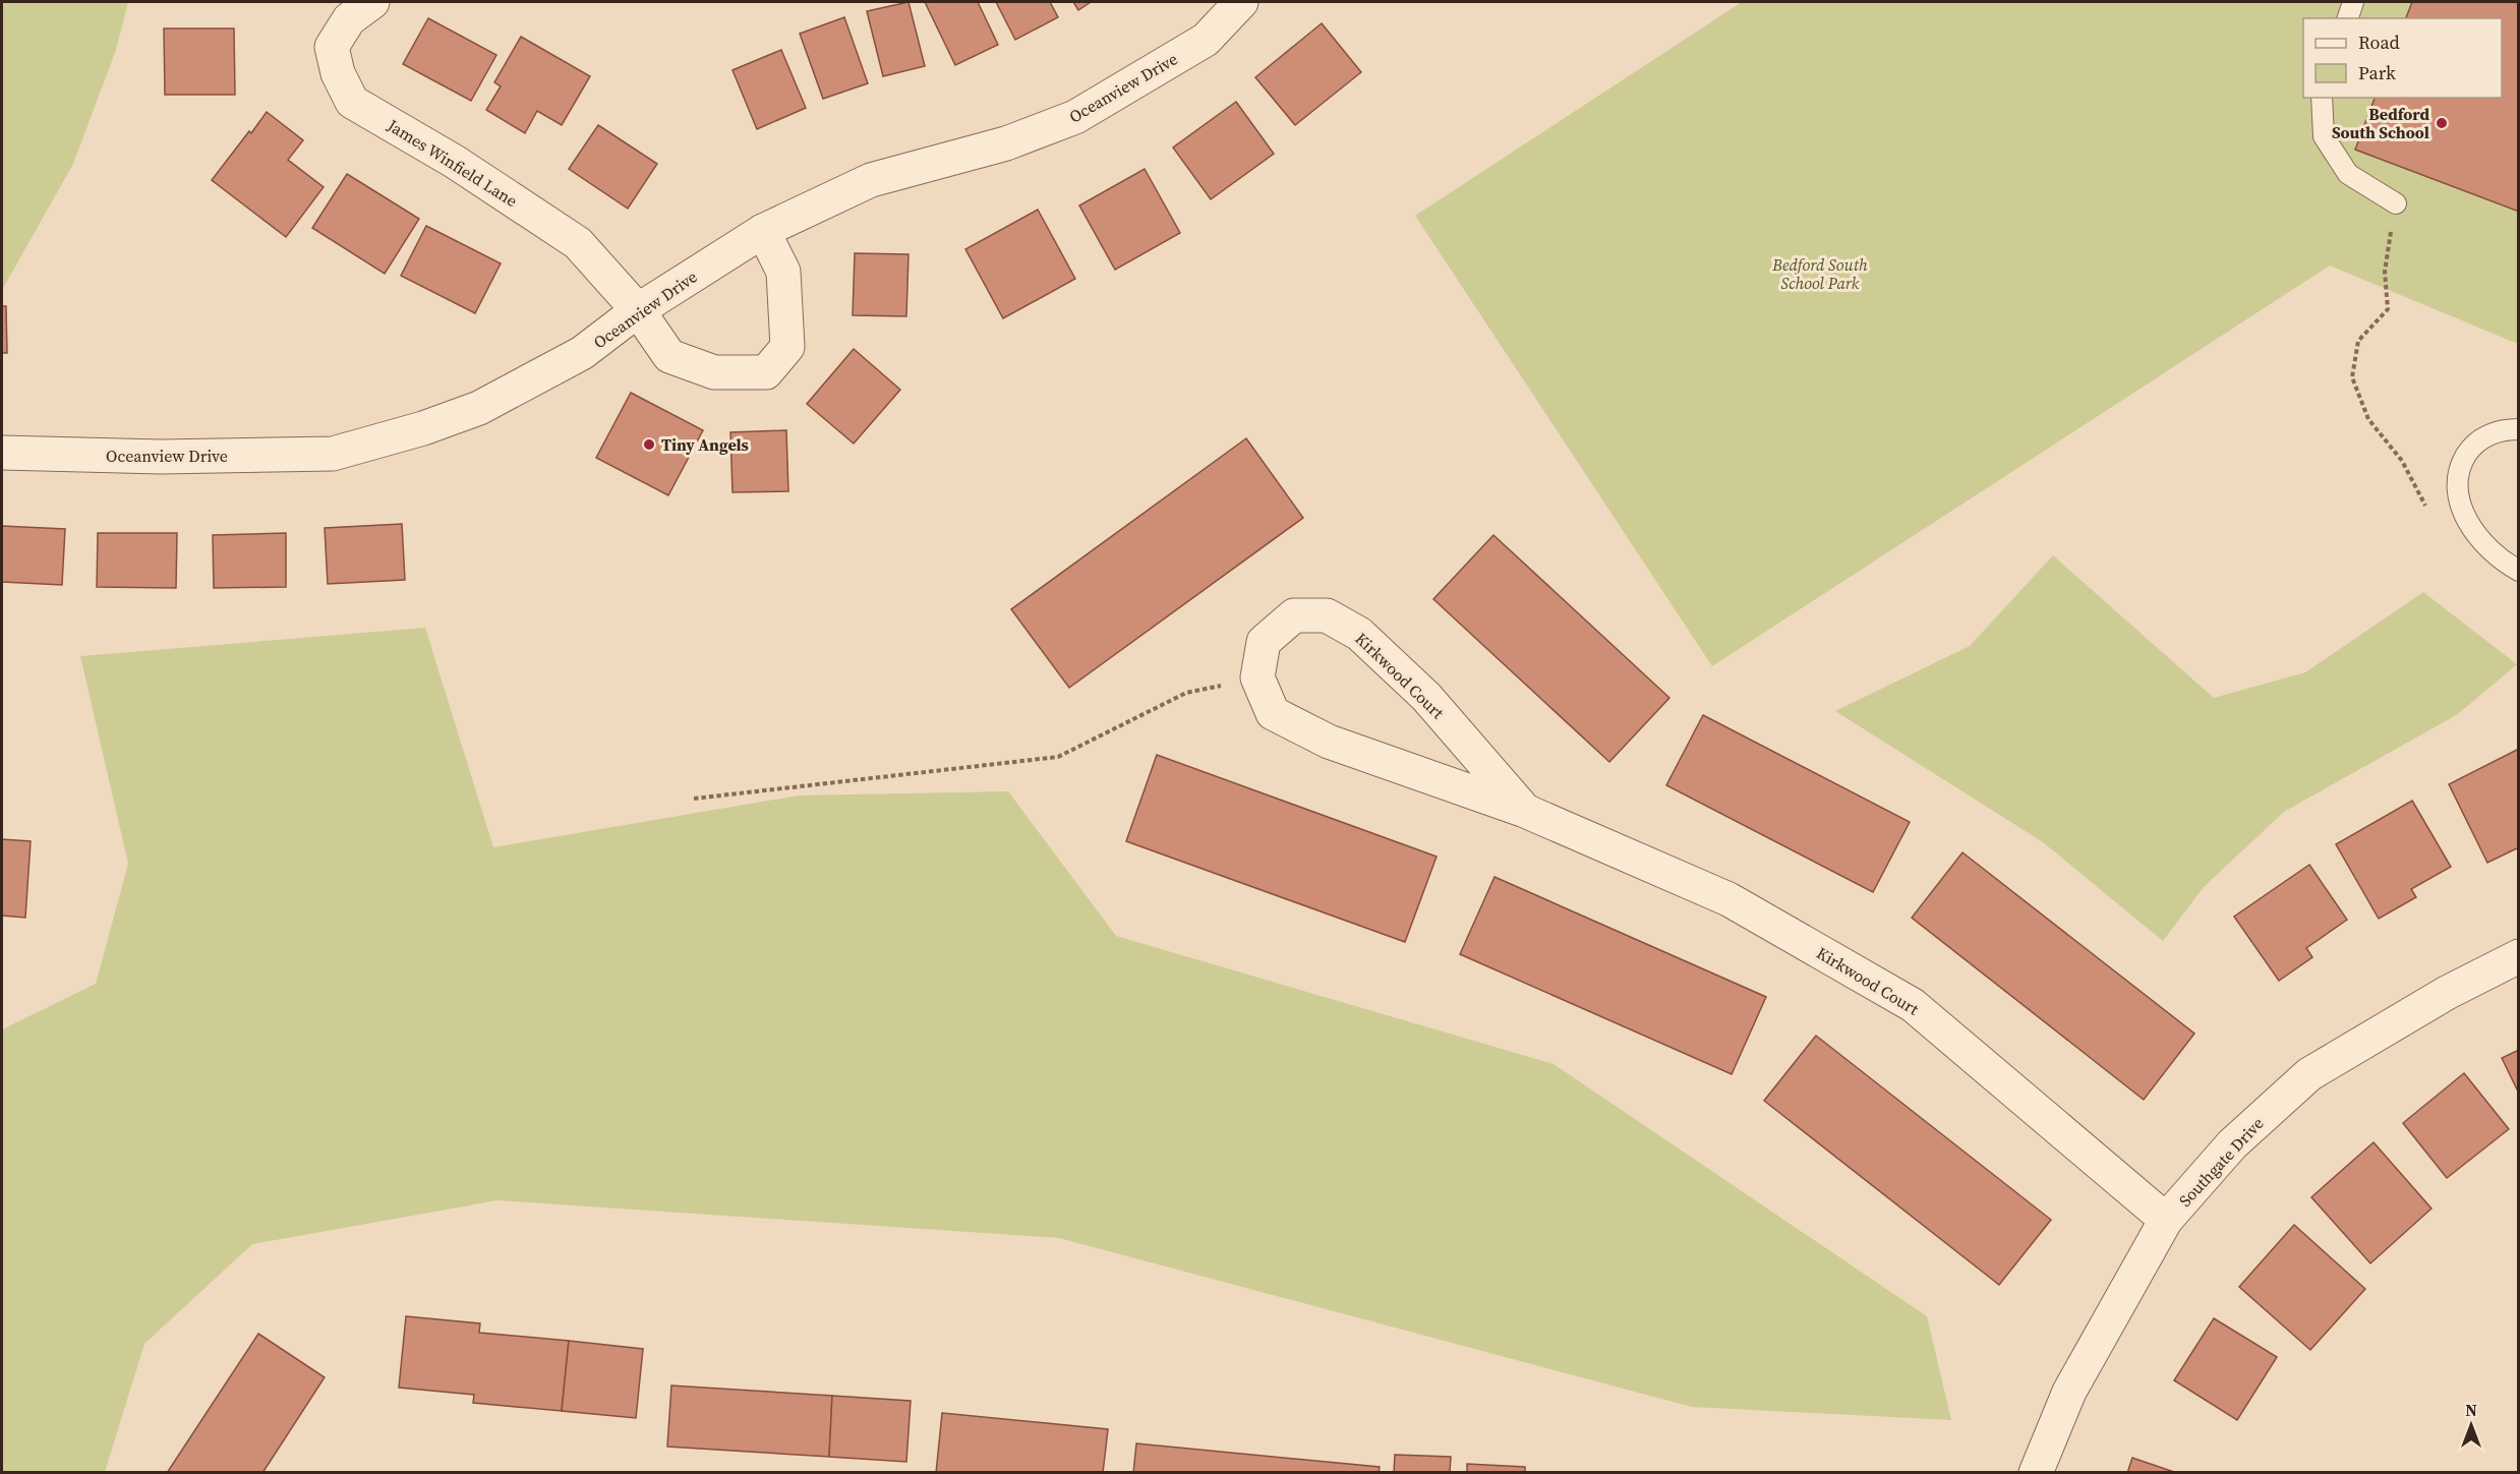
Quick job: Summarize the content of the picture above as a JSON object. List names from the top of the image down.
{
  "streets": {
    "street": [
      "Oceanview Drive",
      "James Winfield Lane",
      "Kirkwood Court",
      "Southgate Drive"
    ]
  },
  "crossings": [
    ["Oceanview Drive", "James Winfield Lane"],
    ["Kirkwood Court", "Southgate Drive"]
  ],
  "parks": ["Bedford South School Park"],
  "places": ["Bedford South School", "Tiny Angels"],
  "legend": ["Road", "Park"],
  "north": "top"
}
